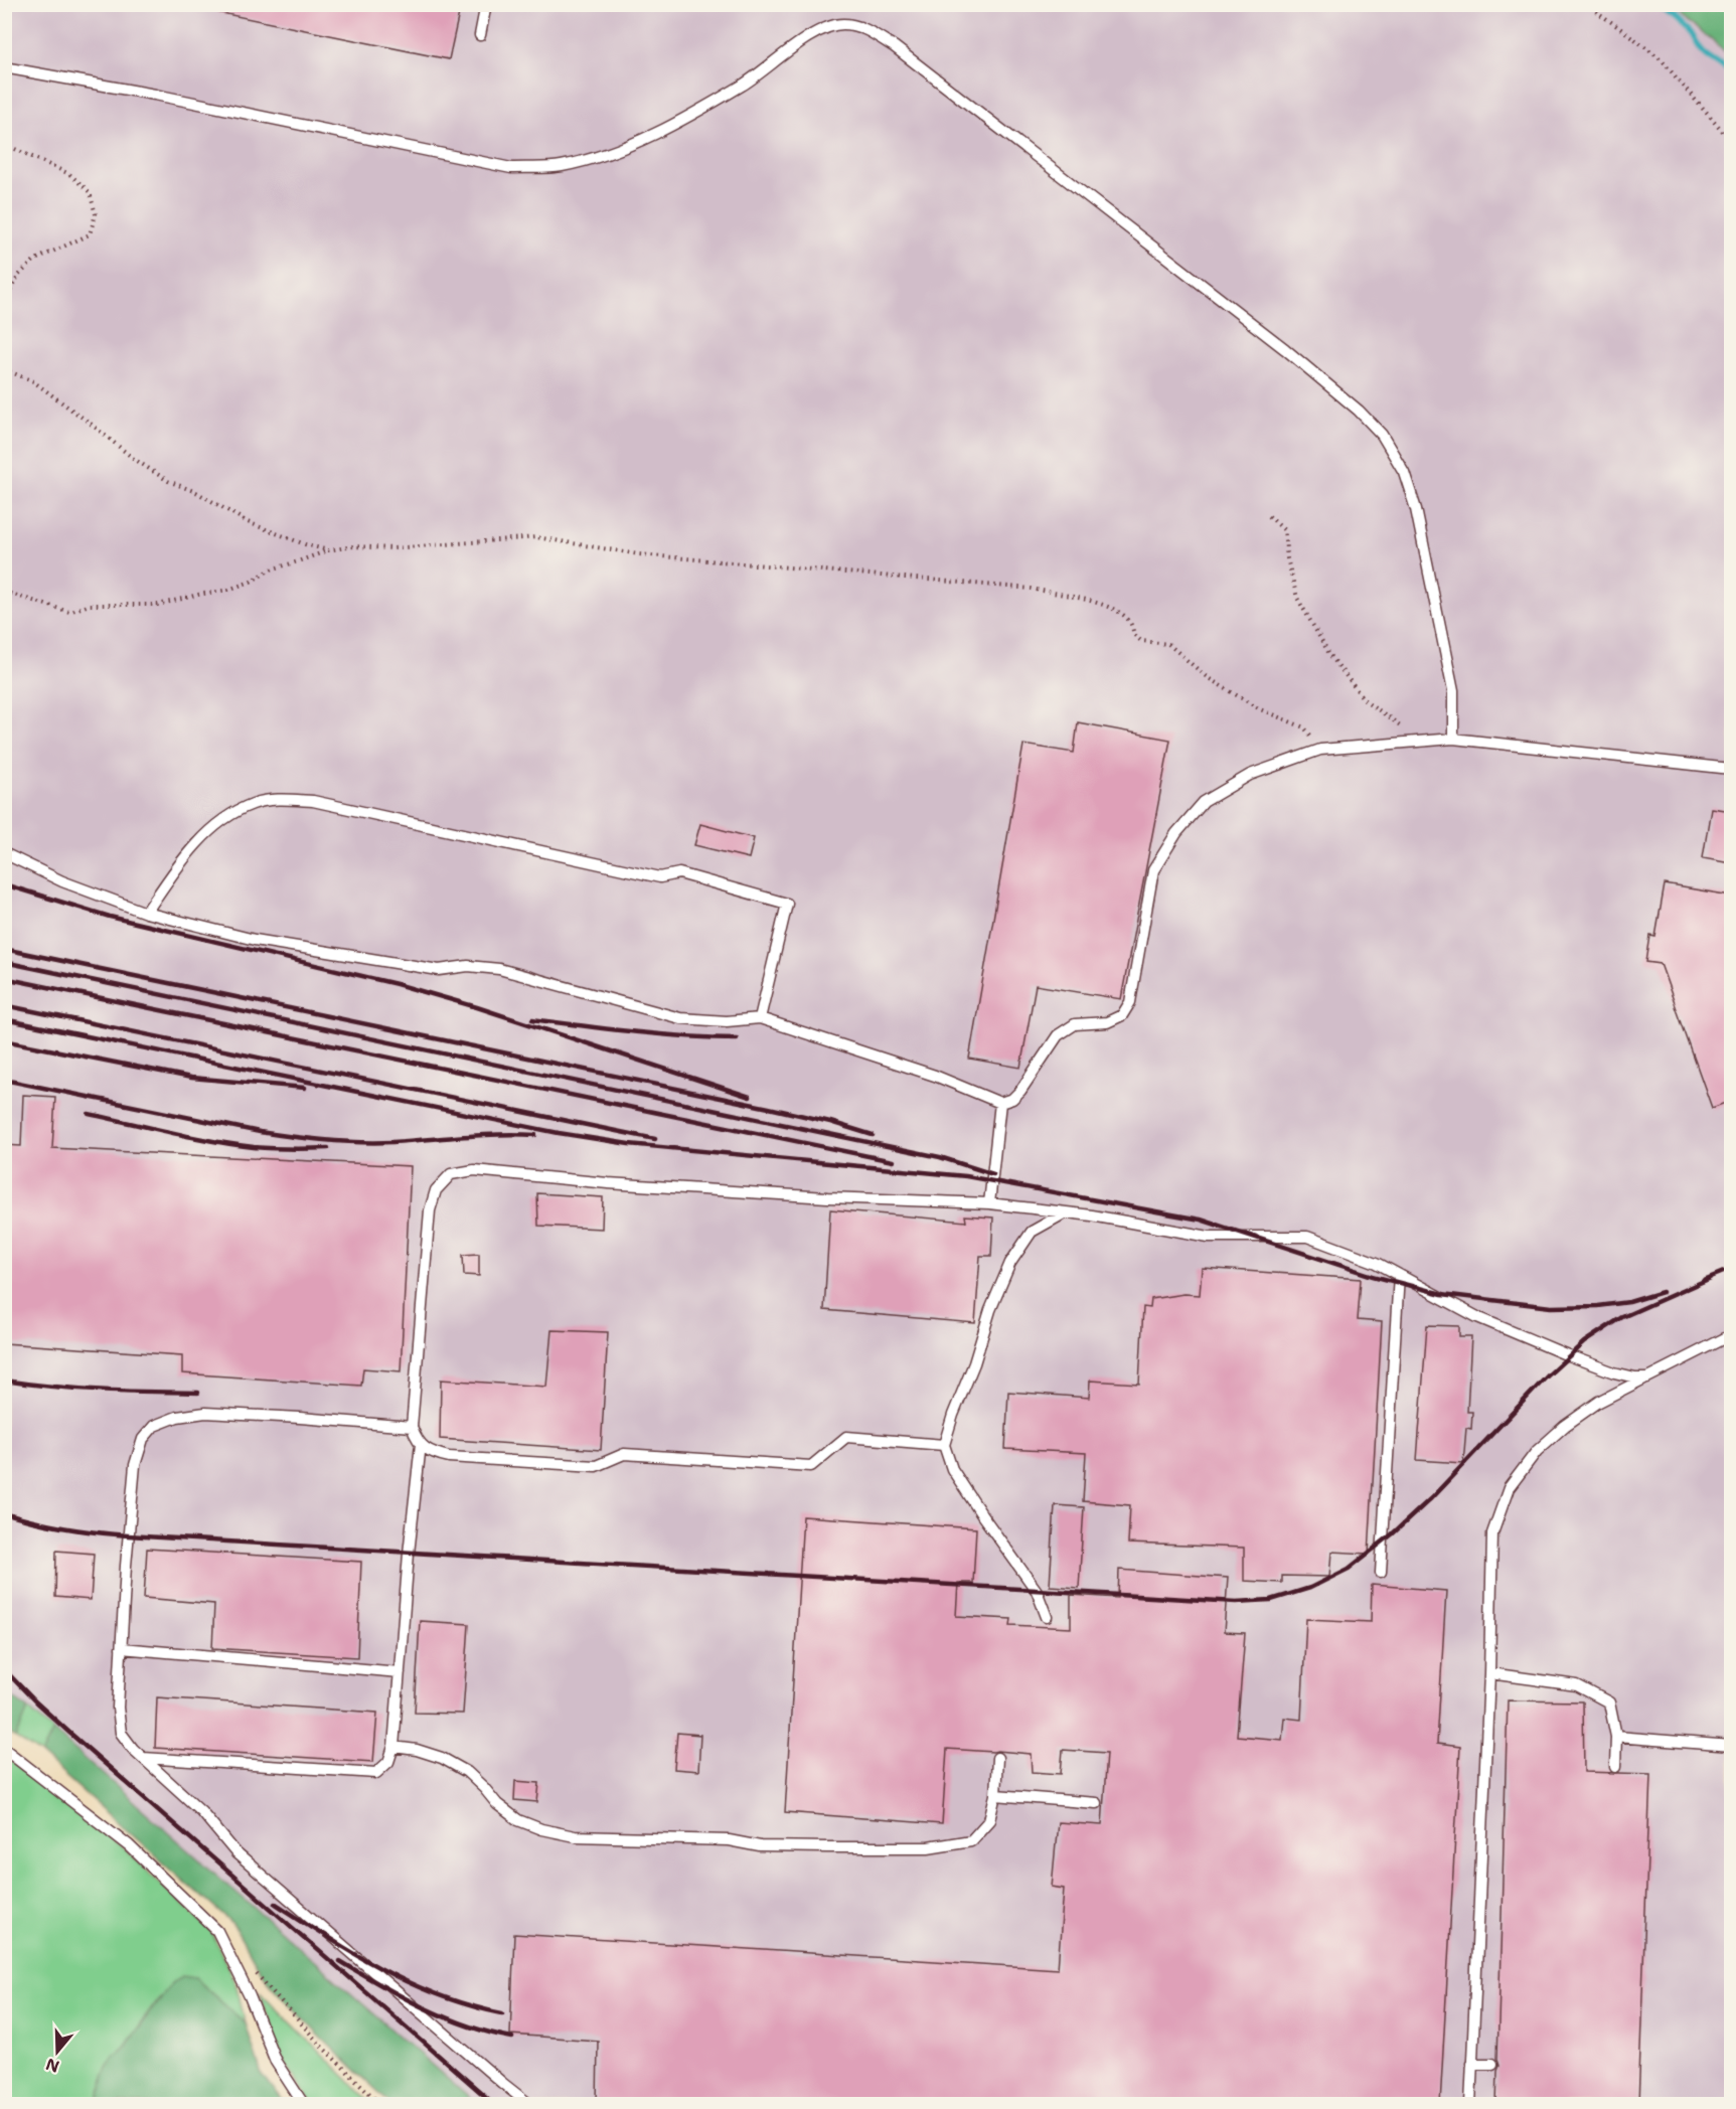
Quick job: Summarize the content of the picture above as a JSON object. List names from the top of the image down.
{
  "north": "bottom"
}
